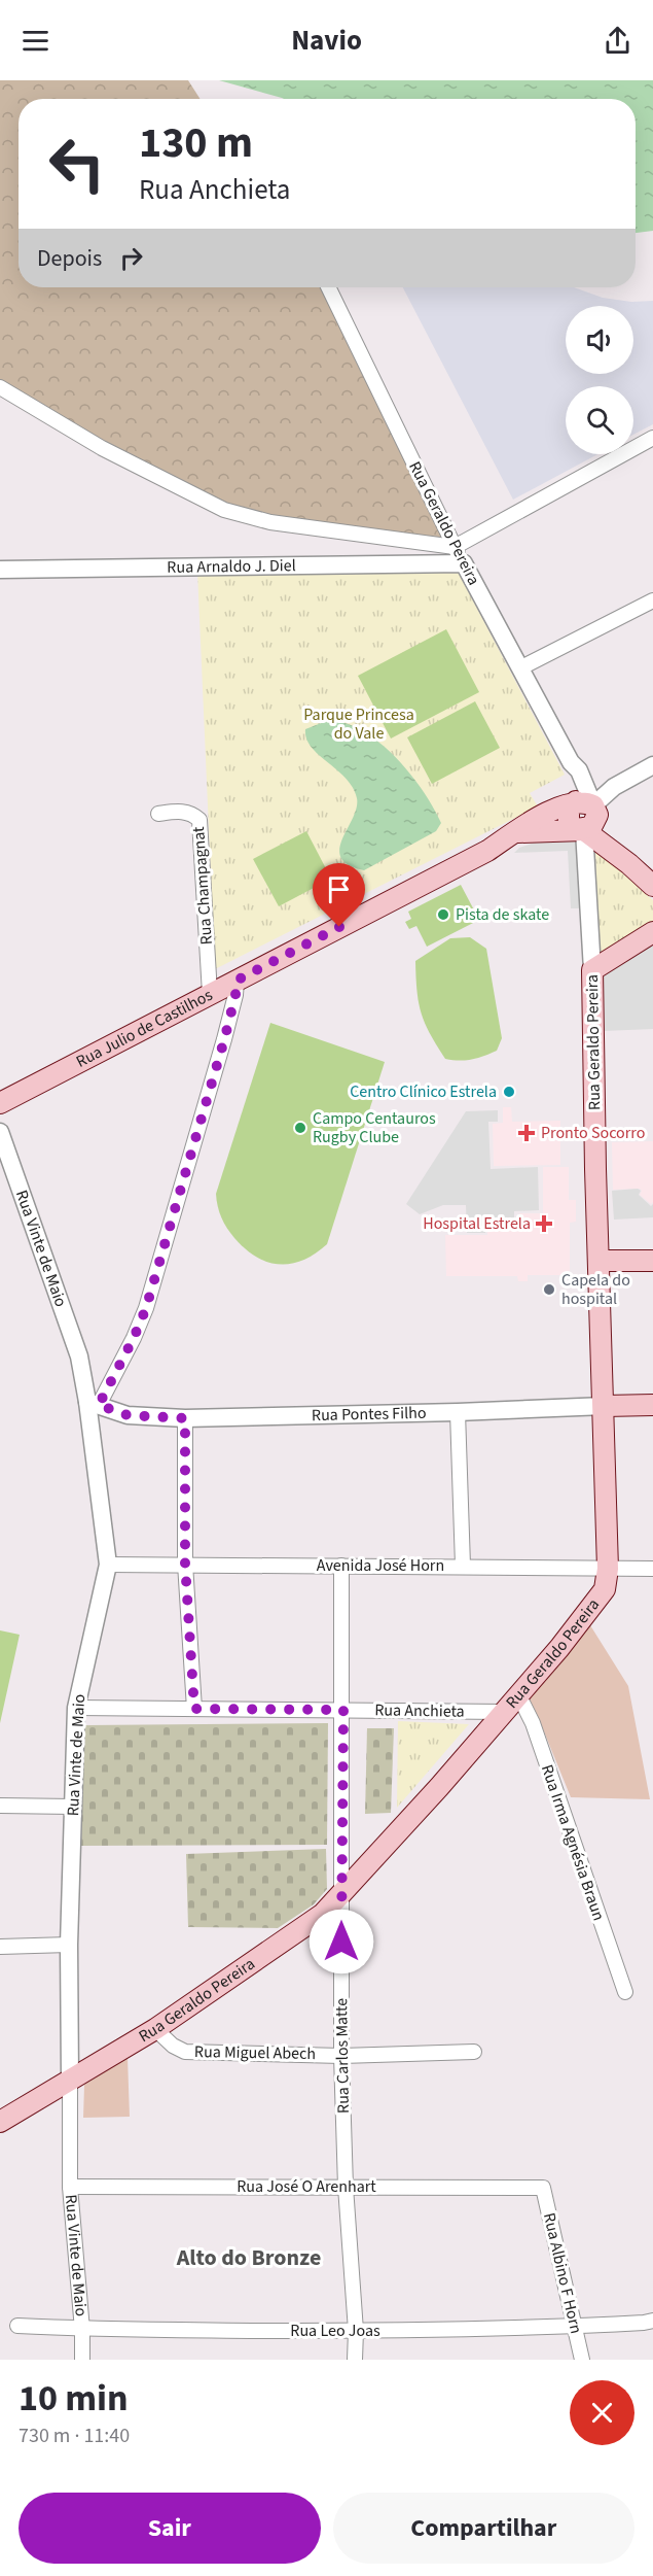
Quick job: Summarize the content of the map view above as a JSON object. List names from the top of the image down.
{
  "streets": {
    "main road": ["Rua Geraldo Pereira", "Rua Julio de Castilhos", "Rua Pontes Filho"],
    "street": [
      "Rua Arnaldo J. Diel",
      "Rua Champagnat",
      "Rua Vinte de Maio",
      "Avenida José Horn",
      "Rua Anchieta",
      "Rua Irma Agnésia Braun",
      "Rua Miguel Abech",
      "Rua Carlos Matte",
      "Rua José O Arenhart",
      "Rua Albino F Horn",
      "Rua Leo Joas"
    ]
  },
  "crossings": [
    ["Rua Geraldo Pereira", "Rua Arnaldo J. Diel"],
    ["Rua Geraldo Pereira", "Rua Julio de Castilhos"],
    ["Rua Geraldo Pereira", "Rua Vinte de Maio"],
    ["Rua Geraldo Pereira", "Rua Pontes Filho"],
    ["Rua Geraldo Pereira", "Avenida José Horn"],
    ["Rua Geraldo Pereira", "Rua Anchieta"],
    ["Rua Geraldo Pereira", "Rua Irma Agnésia Braun"],
    ["Rua Geraldo Pereira", "Rua Miguel Abech"],
    ["Rua Geraldo Pereira", "Rua Carlos Matte"],
    ["Rua Champagnat", "Rua Julio de Castilhos"],
    ["Rua Vinte de Maio", "Rua Pontes Filho"],
    ["Rua Vinte de Maio", "Avenida José Horn"],
    ["Rua Vinte de Maio", "Rua Anchieta"],
    ["Rua Vinte de Maio", "Rua José O Arenhart"],
    ["Rua Vinte de Maio", "Rua Leo Joas"],
    ["Avenida José Horn", "Rua Carlos Matte"],
    ["Rua Anchieta", "Rua Carlos Matte"],
    ["Rua Miguel Abech", "Rua Carlos Matte"],
    ["Rua Carlos Matte", "Rua José O Arenhart"],
    ["Rua Carlos Matte", "Rua Leo Joas"],
    ["Rua José O Arenhart", "Rua Albino F Horn"],
    ["Rua Albino F Horn", "Rua Leo Joas"]
  ],
  "districts": ["Alto do Bronze"],
  "parks": ["Parque Princesa do Vale"],
  "places": {
    "other": [
      "Pista de skate",
      "Centro Clínico Estrela",
      "Campo Centauros Rugby Clube",
      "Capela do hospital"
    ],
    "health": ["Pronto Socorro", "Hospital Estrela"]
  },
  "page": {
    "header": "Navio",
    "turn": ["130 m", "Rua Anchieta"],
    "then": "Depois",
    "heading": ["10 min", "730 m · 11:40"],
    "buttons": ["Sair", "Compartilhar"]
  }
}
